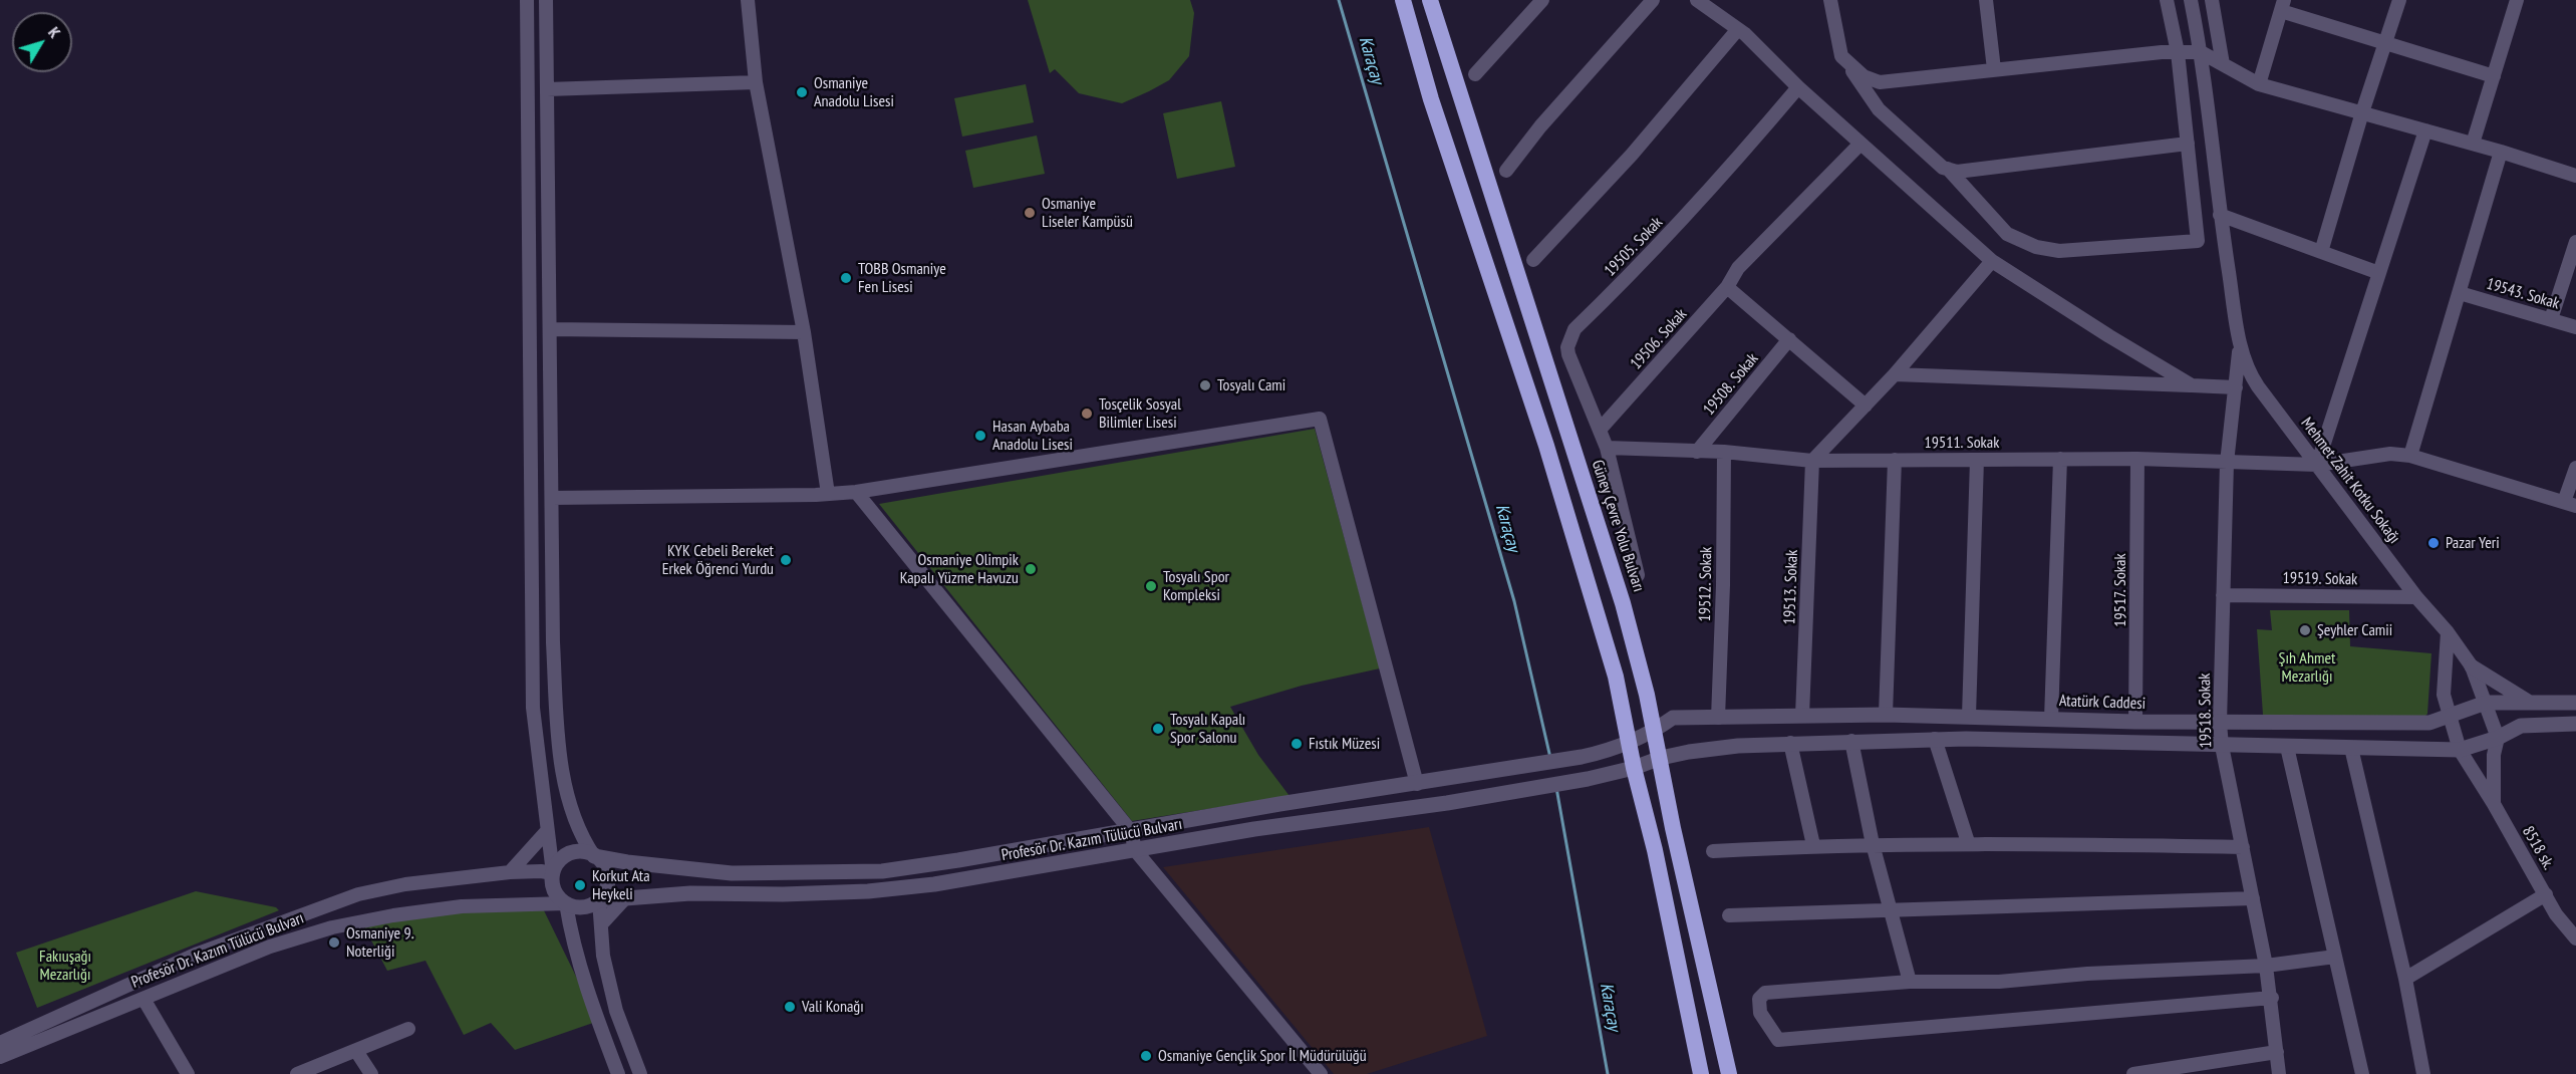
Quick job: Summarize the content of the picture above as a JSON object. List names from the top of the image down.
{
  "streets": {
    "highway": ["Güney Çevre Yolu Bulvarı"],
    "street": [
      "19505. Sokak",
      "19543. Sokak",
      "19506. Sokak",
      "19508. Sokak",
      "19511. Sokak",
      "Mehmet Zahit Kotku Sokağı",
      "19519. Sokak",
      "19512. Sokak",
      "19513. Sokak",
      "19517. Sokak",
      "Atatürk Caddesi",
      "19518. Sokak",
      "Profesör Dr. Kazım Tülücü Bulvarı",
      "8518 sk."
    ]
  },
  "crossings": [
    ["19505. Sokak", "19506. Sokak"],
    ["19505. Sokak", "19511. Sokak"],
    ["19508. Sokak", "19511. Sokak"],
    ["19511. Sokak", "Mehmet Zahit Kotku Sokağı"],
    ["19511. Sokak", "19512. Sokak"],
    ["19511. Sokak", "19513. Sokak"],
    ["19511. Sokak", "19517. Sokak"],
    ["19511. Sokak", "19518. Sokak"],
    ["Mehmet Zahit Kotku Sokağı", "19519. Sokak"],
    ["Mehmet Zahit Kotku Sokağı", "Atatürk Caddesi"],
    ["Mehmet Zahit Kotku Sokağı", "19518. Sokak"],
    ["Mehmet Zahit Kotku Sokağı", "8518 sk."],
    ["Güney Çevre Yolu Bulvarı", "Atatürk Caddesi"],
    ["19519. Sokak", "19518. Sokak"],
    ["19512. Sokak", "Atatürk Caddesi"],
    ["19513. Sokak", "Atatürk Caddesi"],
    ["19517. Sokak", "Atatürk Caddesi"],
    ["Atatürk Caddesi", "19518. Sokak"],
    ["Atatürk Caddesi", "Profesör Dr. Kazım Tülücü Bulvarı"],
    ["Atatürk Caddesi", "8518 sk."]
  ],
  "water": ["Karaçay"],
  "parks": ["Şıh Ahmet Mezarlığı", "Fakıuşağı Mezarlığı"],
  "places": [
    "Osmaniye Anadolu Lisesi",
    "Osmaniye Liseler Kampüsü",
    "TOBB Osmaniye Fen Lisesi",
    "Tosyalı Cami",
    "Tosçelik Sosyal Bilimler Lisesi",
    "Hasan Aybaba Anadolu Lisesi",
    "Pazar Yeri",
    "KYK Cebeli Bereket Erkek Öğrenci Yurdu",
    "Osmaniye Olimpik Kapalı Yüzme Havuzu",
    "Tosyalı Spor Kompleksi",
    "Şeyhler Camii",
    "Tosyalı Kapalı Spor Salonu",
    "Fıstık Müzesi",
    "Korkut Ata Heykeli",
    "Osmaniye 9. Noterliği",
    "Vali Konağı",
    "Osmaniye Gençlik Spor İl Müdürülüğü"
  ],
  "north": "top right"
}
